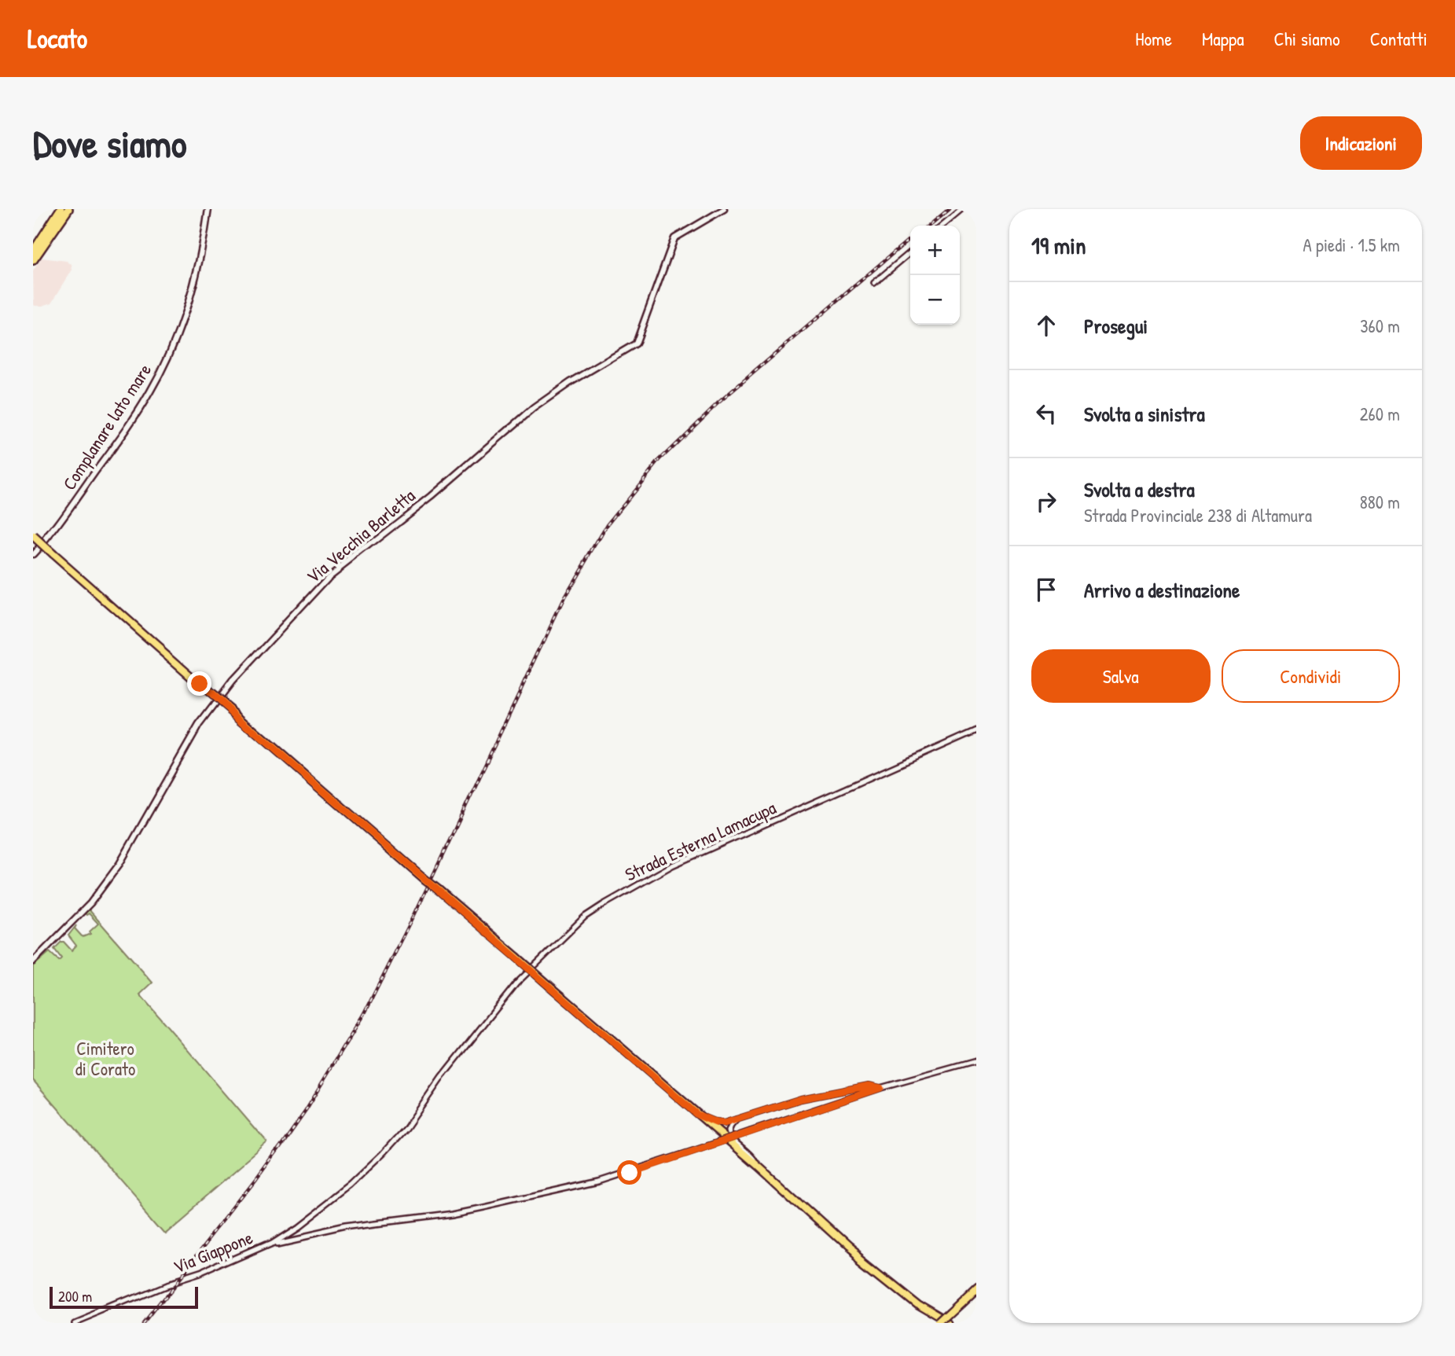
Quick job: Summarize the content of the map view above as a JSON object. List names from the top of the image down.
{
  "streets": {
    "street": [
      "Complanare lato mare",
      "Via Vecchia Barletta",
      "Strada Esterna Lamacupa",
      "Via Giappone"
    ]
  },
  "crossings": [
    ["Strada Esterna Lamacupa", "Via Giappone"]
  ],
  "parks": ["Cimitero di Corato"],
  "scale_bar": "200 m",
  "page": {
    "header": "Locato",
    "nav": [
      "Home",
      "Mappa",
      "Chi siamo",
      "Contatti"
    ],
    "buttons": [
      "Indicazioni",
      ["Salva", "Condividi"]
    ],
    "title": "Dove siamo",
    "heading": ["19 min", "A piedi · 1.5 km"],
    "map_buttons": ["+", "−"],
    "list": [
      ["Prosegui", "360 m"],
      ["Svolta a sinistra", "260 m"],
      ["Svolta a destra", "Strada Provinciale 238 di Altamura", "880 m"],
      "Arrivo a destinazione"
    ],
    "scale": "200 m"
  }
}
